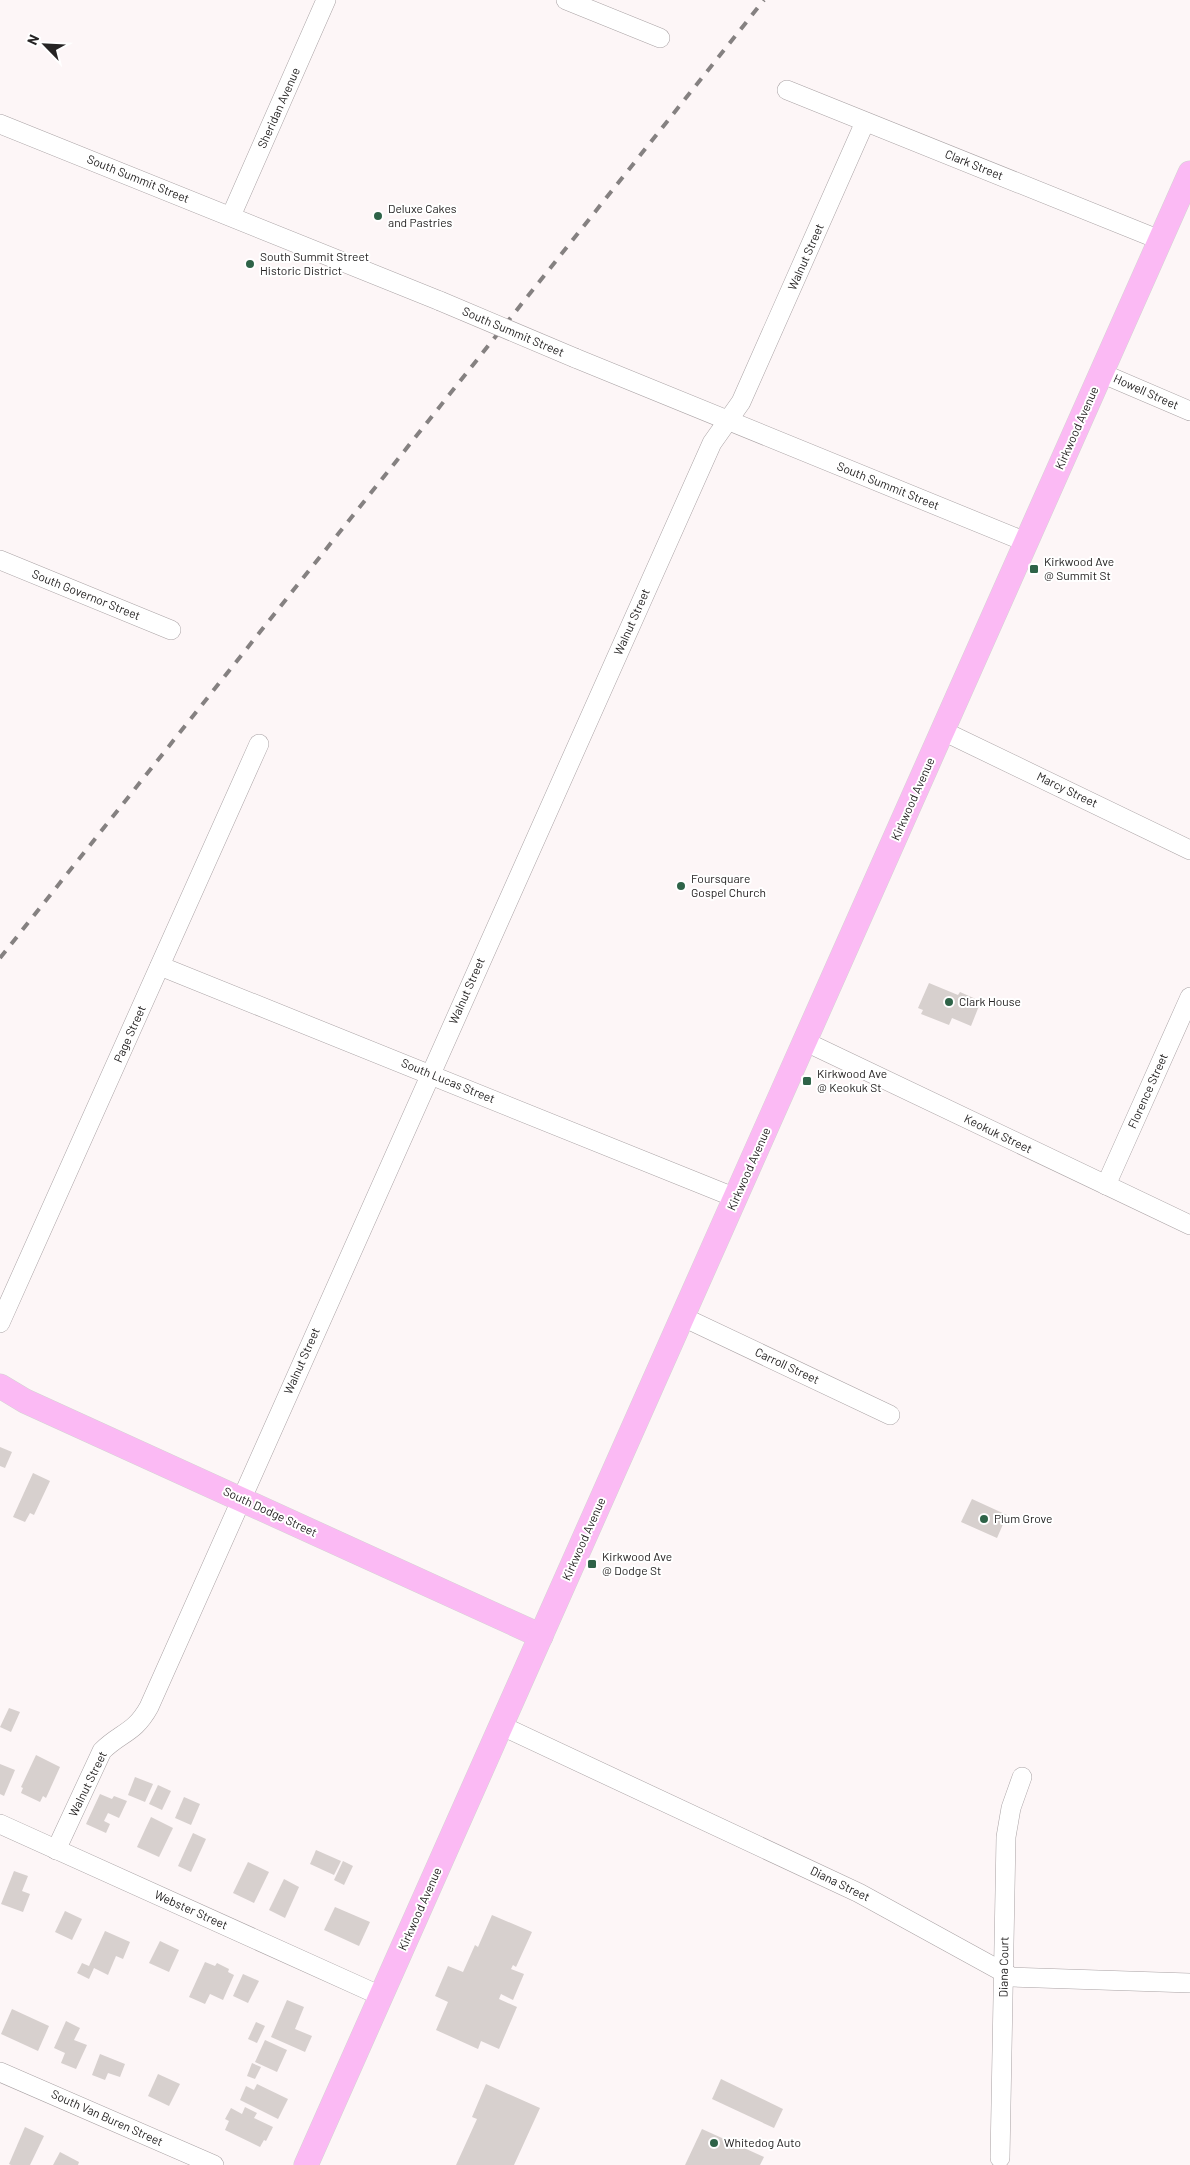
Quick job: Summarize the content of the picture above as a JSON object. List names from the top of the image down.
{
  "streets": {
    "main road": ["Kirkwood Avenue", "South Dodge Street"],
    "street": [
      "Sheridan Avenue",
      "Clark Street",
      "South Summit Street",
      "Walnut Street",
      "Howell Street",
      "South Governor Street",
      "Marcy Street",
      "Page Street",
      "South Lucas Street",
      "Florence Street",
      "Keokuk Street",
      "Carroll Street",
      "Diana Street",
      "Webster Street",
      "Diana Court",
      "South Van Buren Street"
    ]
  },
  "crossings": [
    ["Sheridan Avenue", "South Summit Street"],
    ["Clark Street", "Walnut Street"],
    ["Clark Street", "Kirkwood Avenue"],
    ["South Summit Street", "Walnut Street"],
    ["South Summit Street", "Kirkwood Avenue"],
    ["Walnut Street", "South Lucas Street"],
    ["Walnut Street", "South Dodge Street"],
    ["Walnut Street", "Webster Street"],
    ["Howell Street", "Kirkwood Avenue"],
    ["Kirkwood Avenue", "Marcy Street"],
    ["Kirkwood Avenue", "South Lucas Street"],
    ["Kirkwood Avenue", "Keokuk Street"],
    ["Kirkwood Avenue", "Carroll Street"],
    ["Kirkwood Avenue", "South Dodge Street"],
    ["Kirkwood Avenue", "Diana Street"],
    ["Kirkwood Avenue", "Webster Street"],
    ["Page Street", "South Lucas Street"],
    ["Florence Street", "Keokuk Street"],
    ["Diana Street", "Diana Court"]
  ],
  "places": {
    "other": [
      "Deluxe Cakes and Pastries",
      "South Summit Street Historic District",
      "Foursquare Gospel Church",
      "Clark House",
      "Plum Grove",
      "Whitedog Auto"
    ],
    "transit": ["Kirkwood Ave @ Summit St", "Kirkwood Ave @ Keokuk St", "Kirkwood Ave @ Dodge St"]
  },
  "north": "top left"
}
